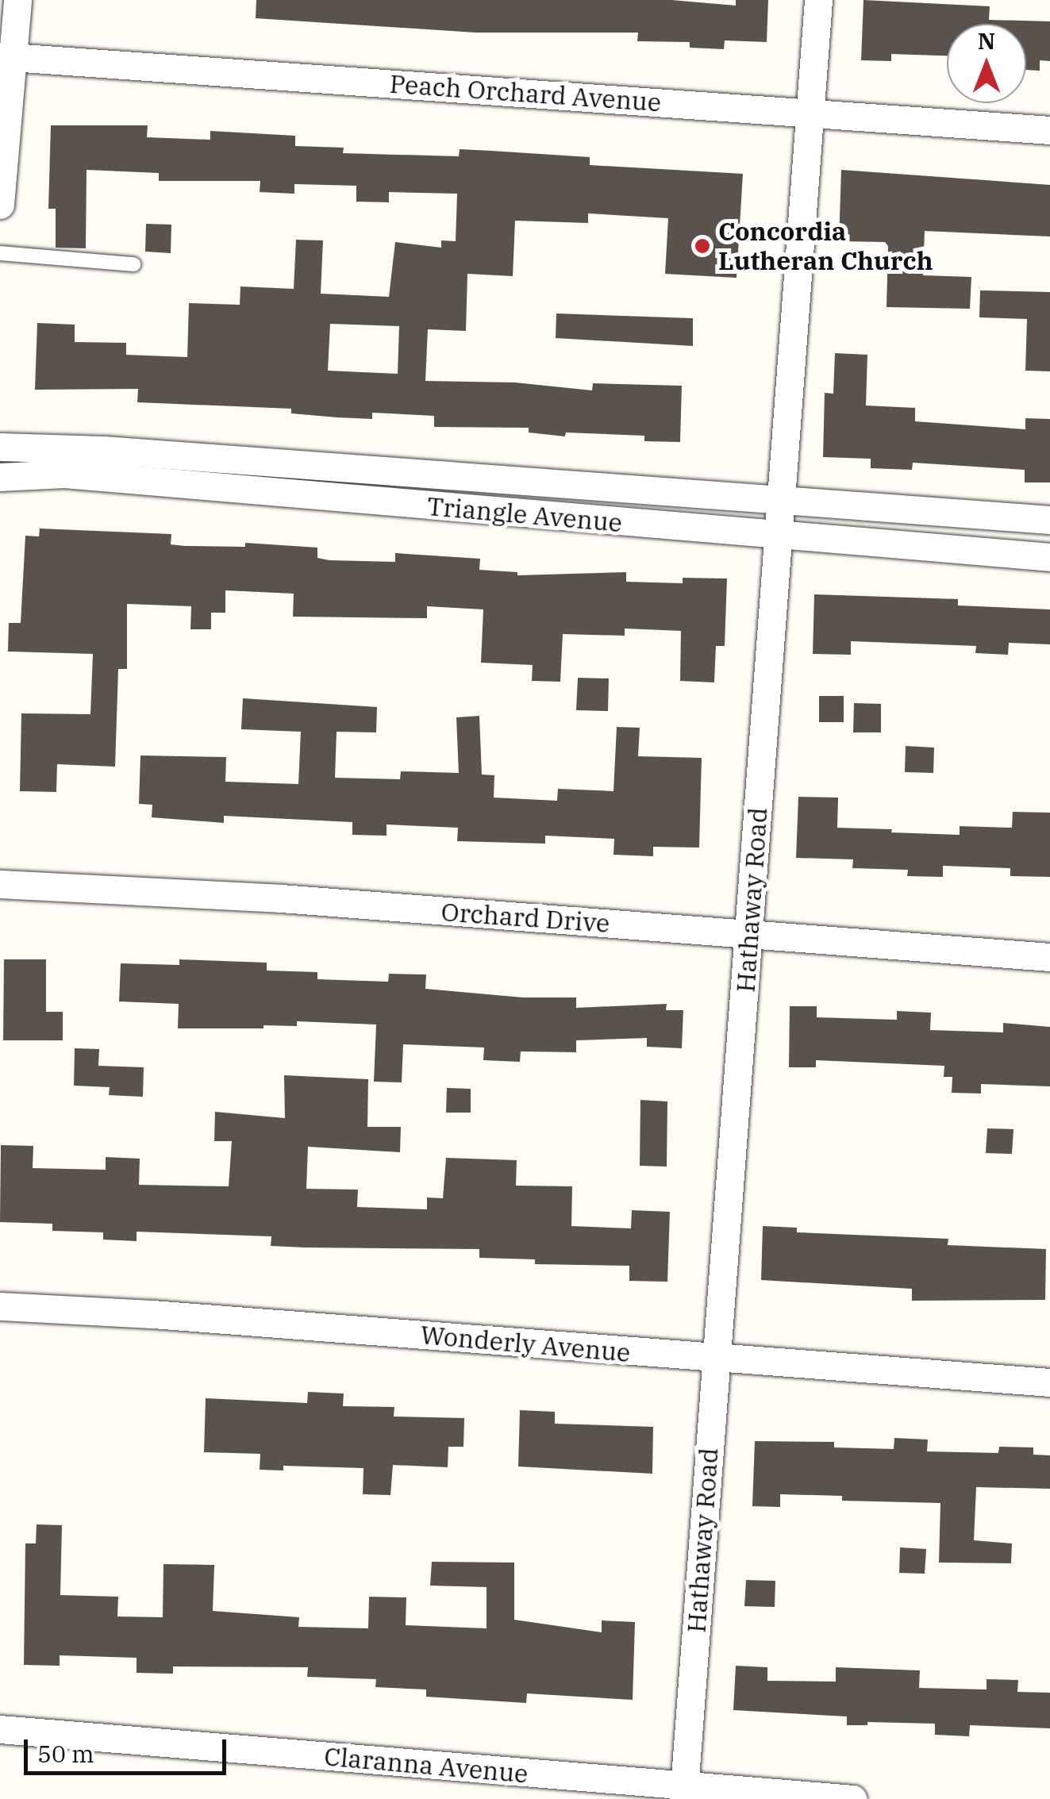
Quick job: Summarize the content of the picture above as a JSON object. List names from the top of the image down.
{
  "streets": {
    "street": [
      "Peach Orchard Avenue",
      "Triangle Avenue",
      "Hathaway Road",
      "Orchard Drive",
      "Wonderly Avenue",
      "Claranna Avenue"
    ]
  },
  "crossings": [
    ["Peach Orchard Avenue", "Hathaway Road"],
    ["Triangle Avenue", "Hathaway Road"],
    ["Hathaway Road", "Orchard Drive"],
    ["Hathaway Road", "Wonderly Avenue"],
    ["Hathaway Road", "Claranna Avenue"]
  ],
  "places": ["Concordia Lutheran Church"],
  "scale_bar": "50 m",
  "north": "top"
}
